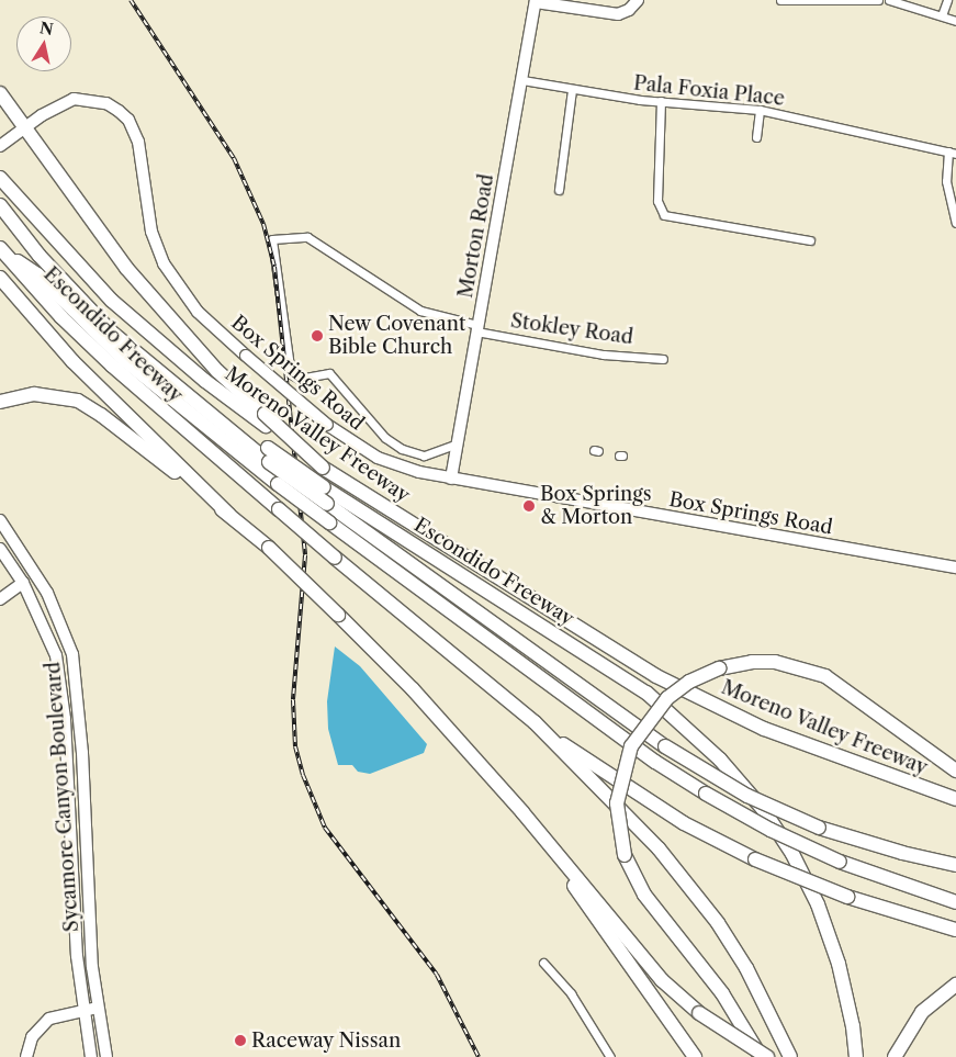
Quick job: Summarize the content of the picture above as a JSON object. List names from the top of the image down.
{
  "streets": {
    "highway": ["Escondido Freeway", "Moreno Valley Freeway"],
    "main road": ["Morton Road", "Box Springs Road", "Sycamore Canyon Boulevard"],
    "street": ["Pala Foxia Place", "Stokley Road"]
  },
  "crossings": [
    ["Pala Foxia Place", "Morton Road"],
    ["Morton Road", "Stokley Road"],
    ["Morton Road", "Box Springs Road"]
  ],
  "places": ["New Covenant Bible Church", "Box Springs & Morton", "Raceway Nissan"],
  "north": "top"
}
